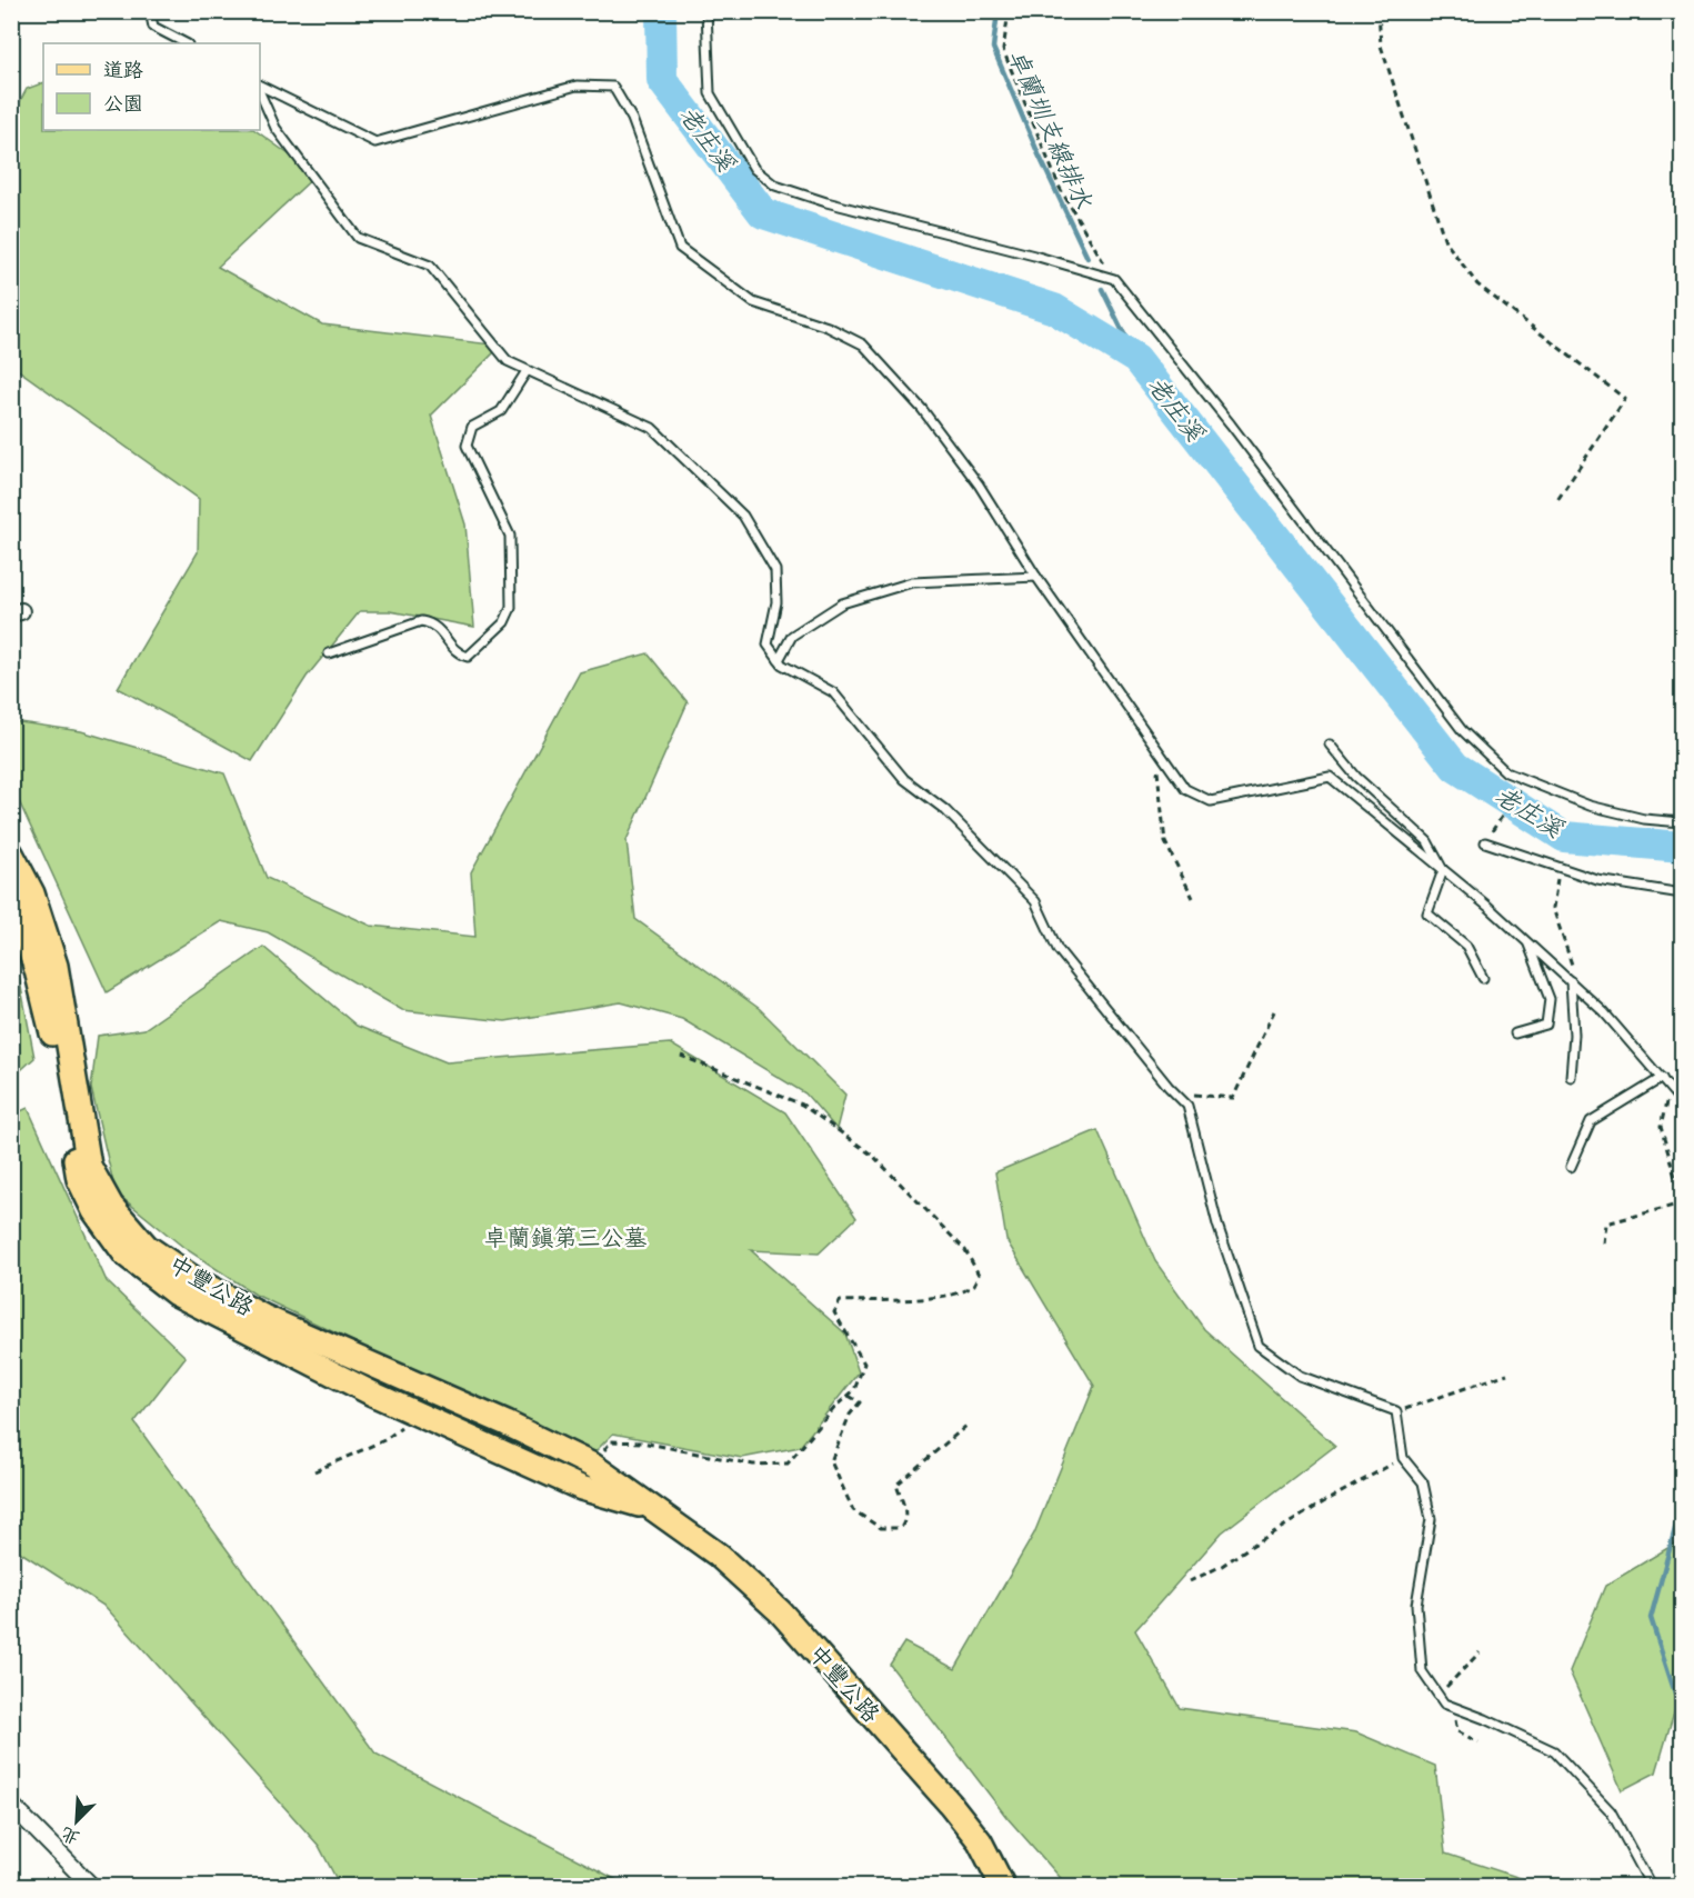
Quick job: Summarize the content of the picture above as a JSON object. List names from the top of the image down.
{
  "streets": {
    "main road": ["中豐公路"]
  },
  "water": ["卓蘭圳支線排水", "老庄溪"],
  "parks": ["卓蘭鎮第三公墓"],
  "legend": ["道路", "公園"],
  "north": "bottom left"
}
